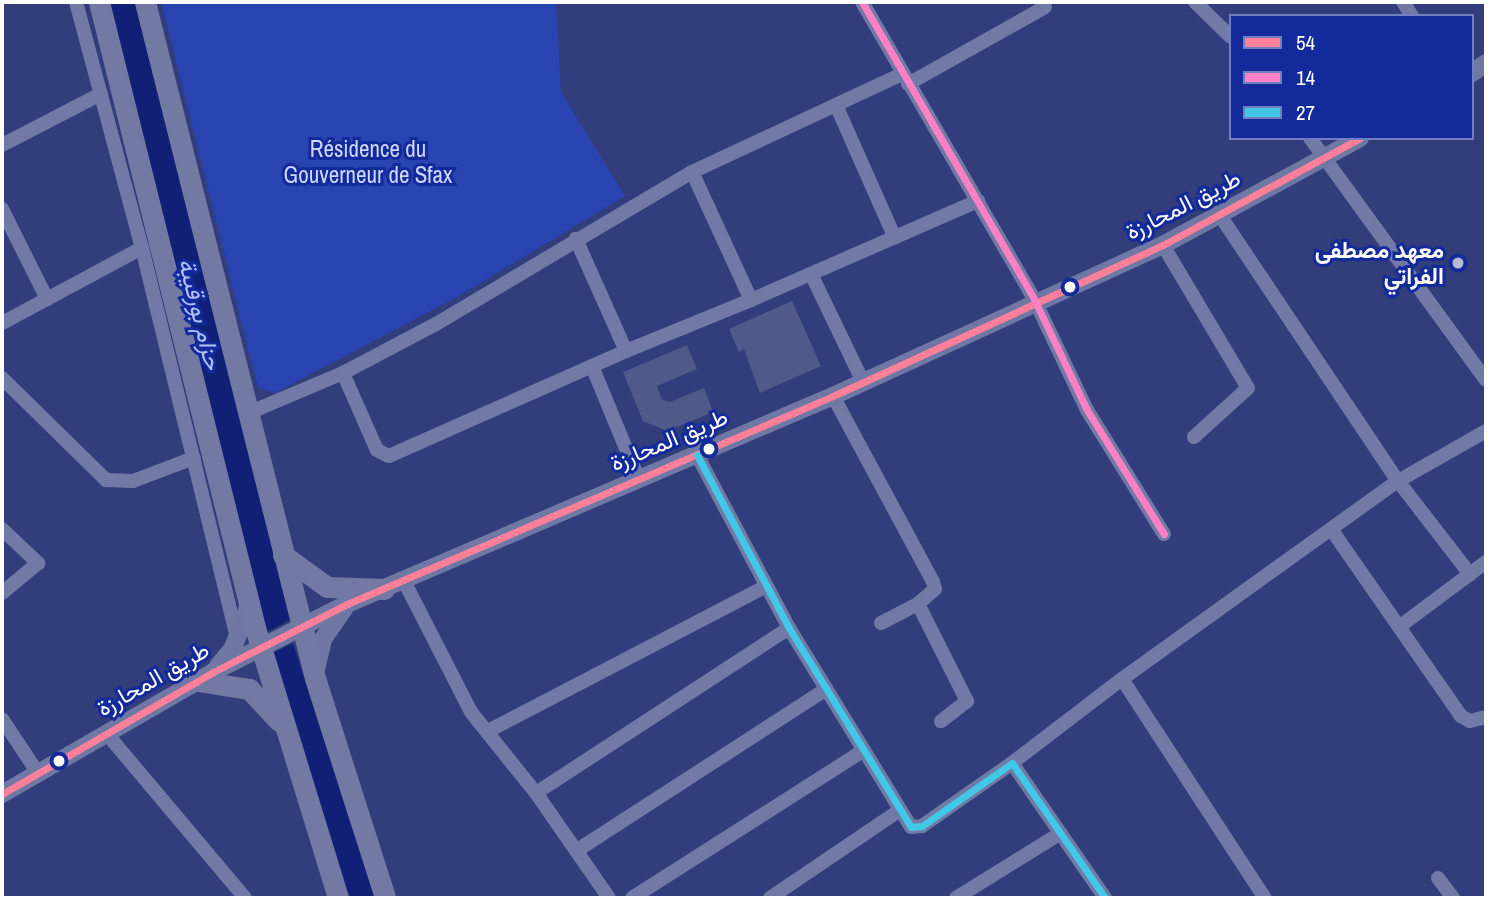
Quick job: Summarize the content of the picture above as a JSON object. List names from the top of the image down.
{
  "streets": {
    "main road": ["طريق المحارزة"]
  },
  "water": ["حزام بورقيبة"],
  "parks": ["Résidence du Gouverneur de Sfax"],
  "places": ["معهد مصطفى الفراتي"],
  "lines": ["transit line 14", "transit line 54", "transit line 27"],
  "legend": ["54", "14", "27"]
}
